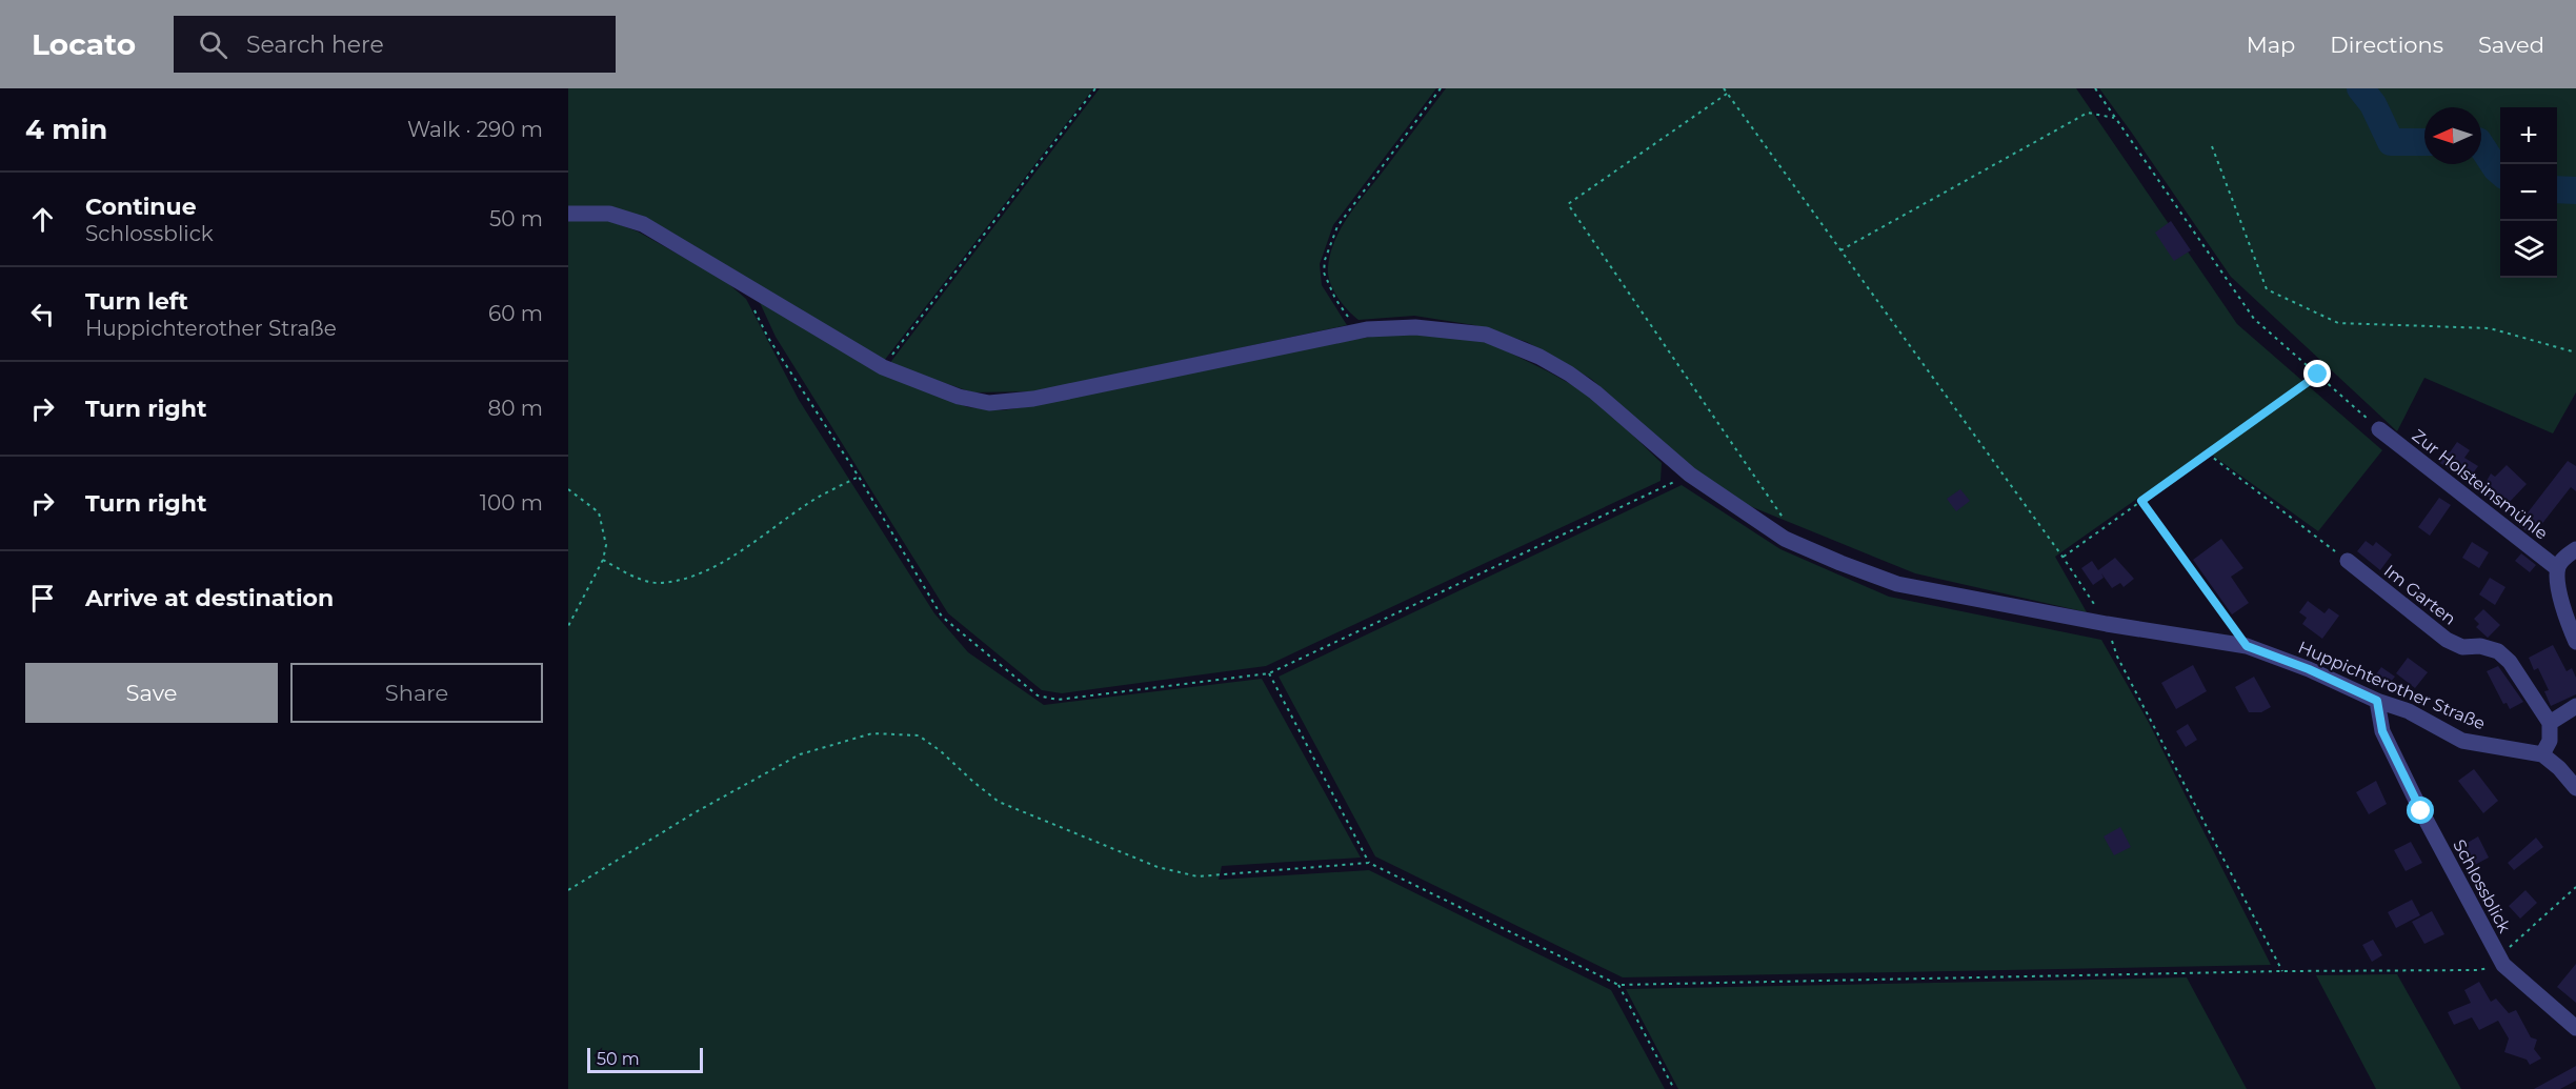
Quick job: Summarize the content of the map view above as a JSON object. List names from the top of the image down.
{
  "streets": {
    "street": [
      "Zur Holsteinsmühle",
      "Im Garten",
      "Huppichterother Straße",
      "Schlossblick"
    ]
  },
  "crossings": [
    ["Huppichterother Straße", "Schlossblick"]
  ],
  "scale_bar": "50 m",
  "north": "left",
  "page": {
    "header": "Locato",
    "search": "Search here",
    "nav": ["Map", "Directions", "Saved"],
    "heading": ["4 min", "Walk · 290 m"],
    "map_buttons": ["+", "−"],
    "list": [
      ["Continue", "Schlossblick", "50 m"],
      ["Turn left", "Huppichterother Straße", "60 m"],
      ["Turn right", "80 m"],
      ["Turn right", "100 m"],
      "Arrive at destination"
    ],
    "buttons": ["Save", "Share"],
    "scale": "50 m"
  }
}
